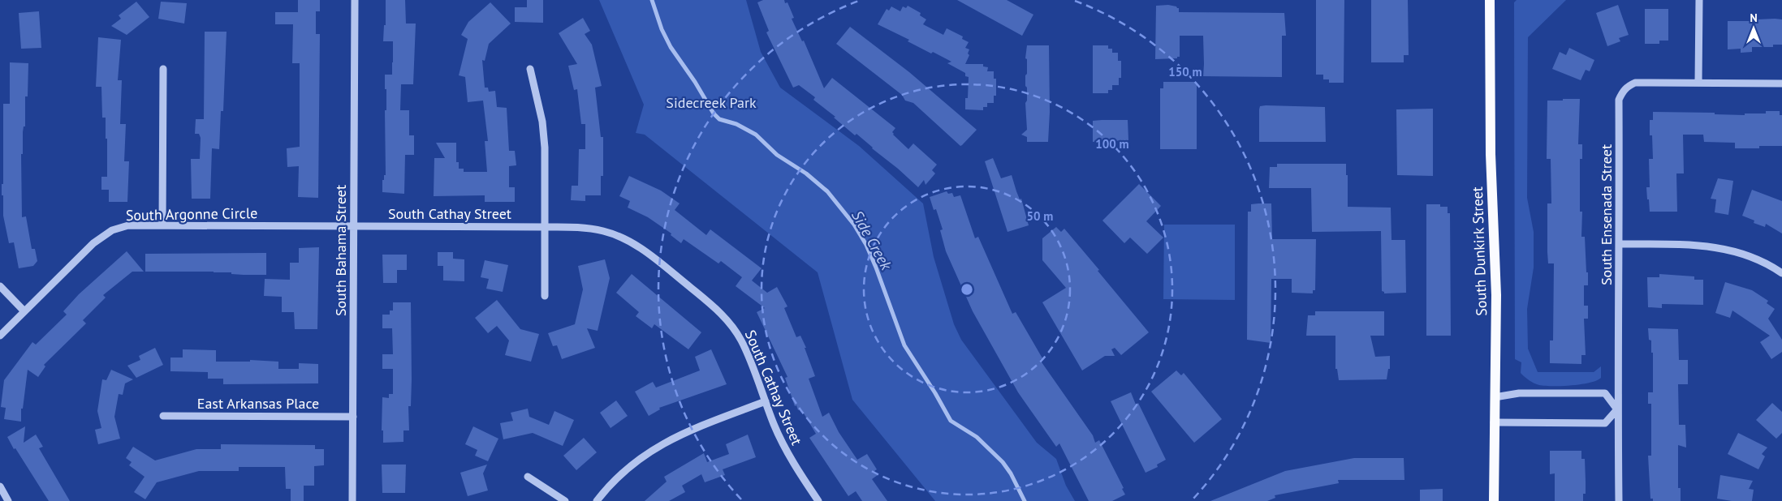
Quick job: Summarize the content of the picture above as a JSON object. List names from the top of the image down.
{
  "streets": {
    "main road": ["South Dunkirk Street"],
    "street": [
      "South Cathay Street",
      "South Argonne Circle",
      "South Ensenada Street",
      "South Bahama Street",
      "East Arkansas Place"
    ]
  },
  "crossings": [
    ["South Cathay Street", "South Argonne Circle"],
    ["South Cathay Street", "South Bahama Street"],
    ["South Argonne Circle", "South Bahama Street"],
    ["South Bahama Street", "East Arkansas Place"]
  ],
  "water": ["Side Creek"],
  "parks": ["Sidecreek Park"],
  "north": "top",
  "rings": ["150 m", "100 m", "50 m"]
}
